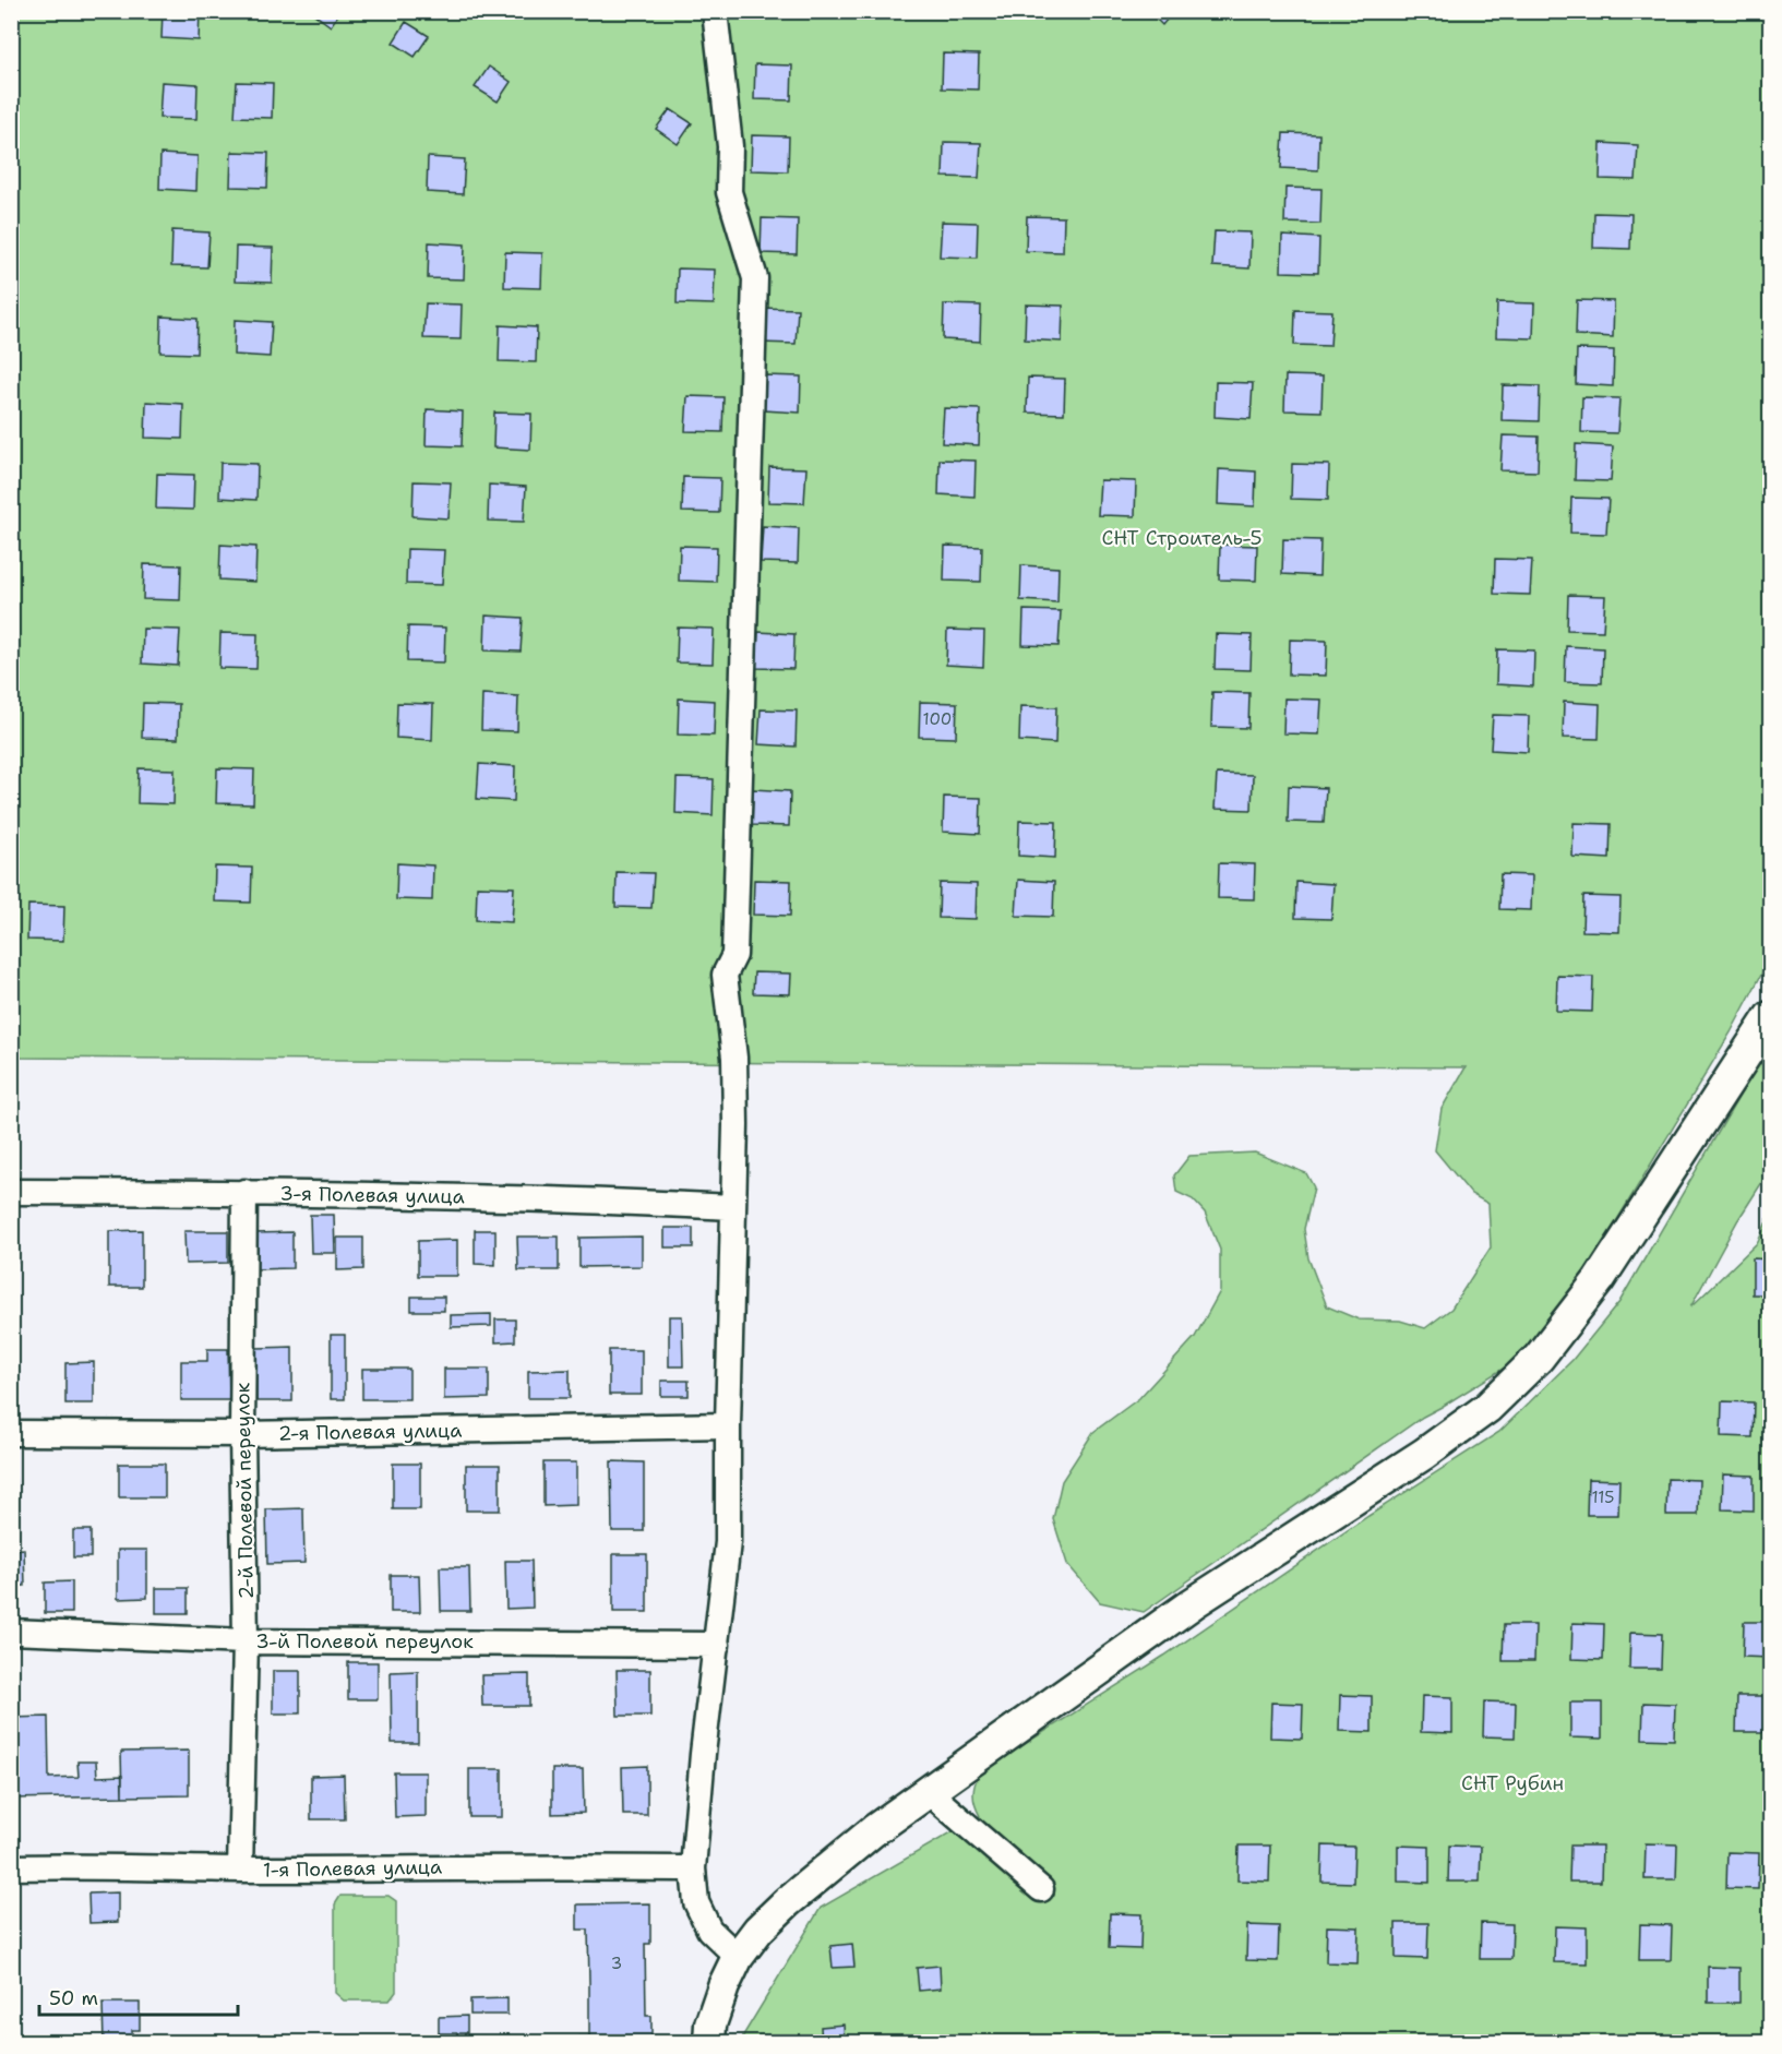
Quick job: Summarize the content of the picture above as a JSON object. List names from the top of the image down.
{
  "streets": {
    "street": [
      "3-я Полевая улица",
      "2-я Полевая улица",
      "2-й Полевой переулок",
      "3-й Полевой переулок",
      "1-я Полевая улица"
    ]
  },
  "crossings": [
    ["3-я Полевая улица", "2-й Полевой переулок"],
    ["2-я Полевая улица", "2-й Полевой переулок"],
    ["2-й Полевой переулок", "3-й Полевой переулок"],
    ["2-й Полевой переулок", "1-я Полевая улица"]
  ],
  "parks": ["СНТ Строитель-5", "СНТ Рубин"],
  "house_numbers": ["100", "115", "3"],
  "scale_bar": "50 m"
}
